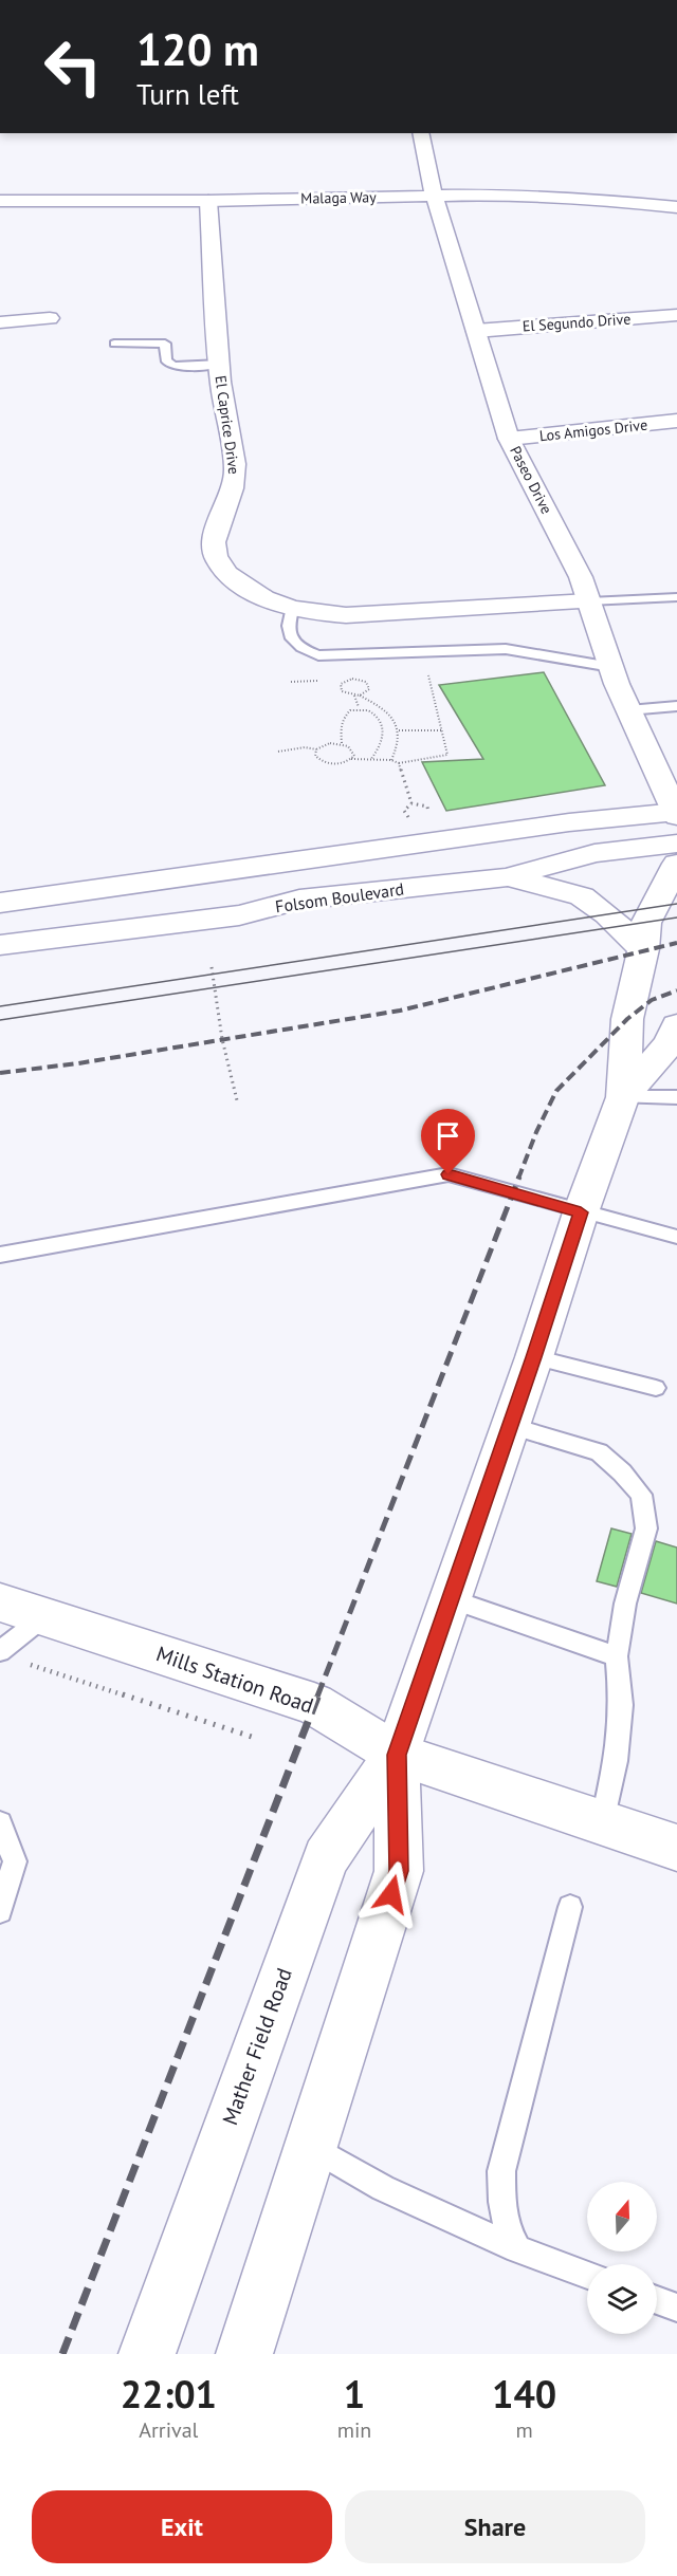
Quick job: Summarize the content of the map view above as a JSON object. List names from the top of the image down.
{
  "streets": {
    "street": [
      "Malaga Way",
      "El Segundo Drive",
      "El Caprice Drive",
      "Los Amigos Drive",
      "Paseo Drive",
      "Folsom Boulevard",
      "Mills Station Road",
      "Mather Field Road"
    ]
  },
  "crossings": [
    ["Malaga Way", "El Caprice Drive"],
    ["Malaga Way", "Paseo Drive"],
    ["El Segundo Drive", "Paseo Drive"],
    ["El Caprice Drive", "Paseo Drive"],
    ["Los Amigos Drive", "Paseo Drive"],
    ["Mills Station Road", "Mather Field Road"]
  ],
  "north": "top",
  "page": {
    "turn": ["120 m", "Turn left"],
    "eta": [
      "22:01",
      "Arrival",
      "1",
      "min",
      "140",
      "m"
    ],
    "buttons": ["Exit", "Share"]
  }
}
